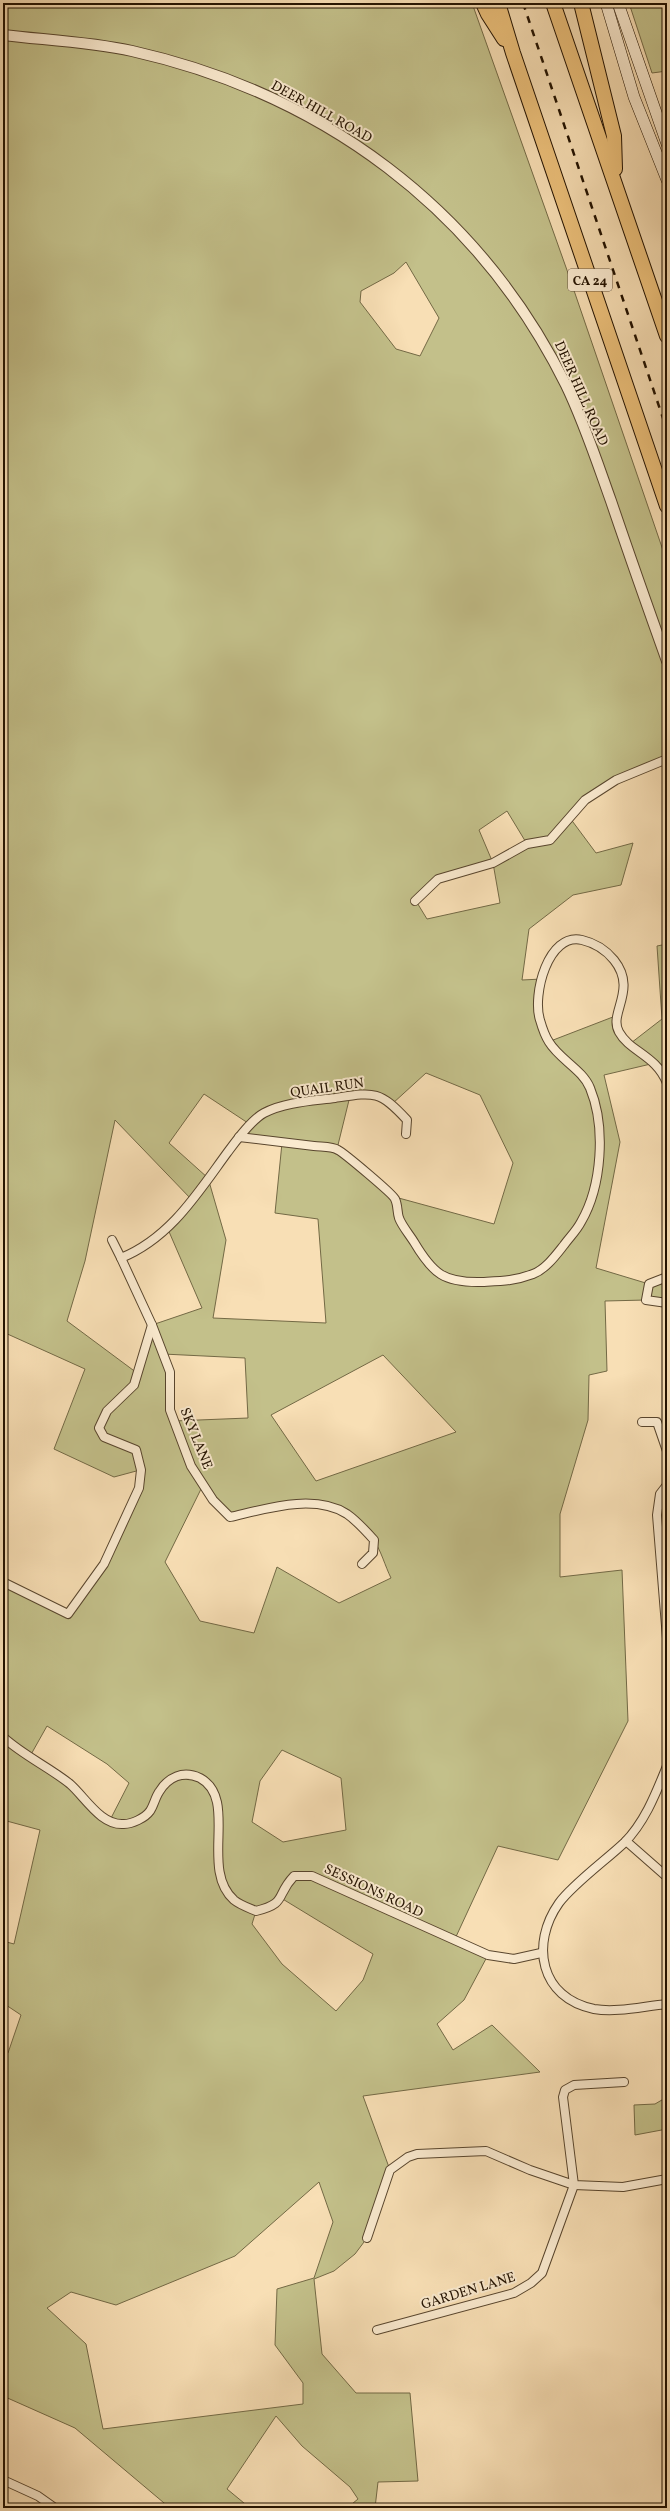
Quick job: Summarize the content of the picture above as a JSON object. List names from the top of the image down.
{
  "streets": {
    "highway": ["CA 24"],
    "street": [
      "DEER HILL ROAD",
      "QUAIL RUN",
      "SKY LANE",
      "SESSIONS ROAD",
      "GARDEN LANE"
    ]
  }
}
